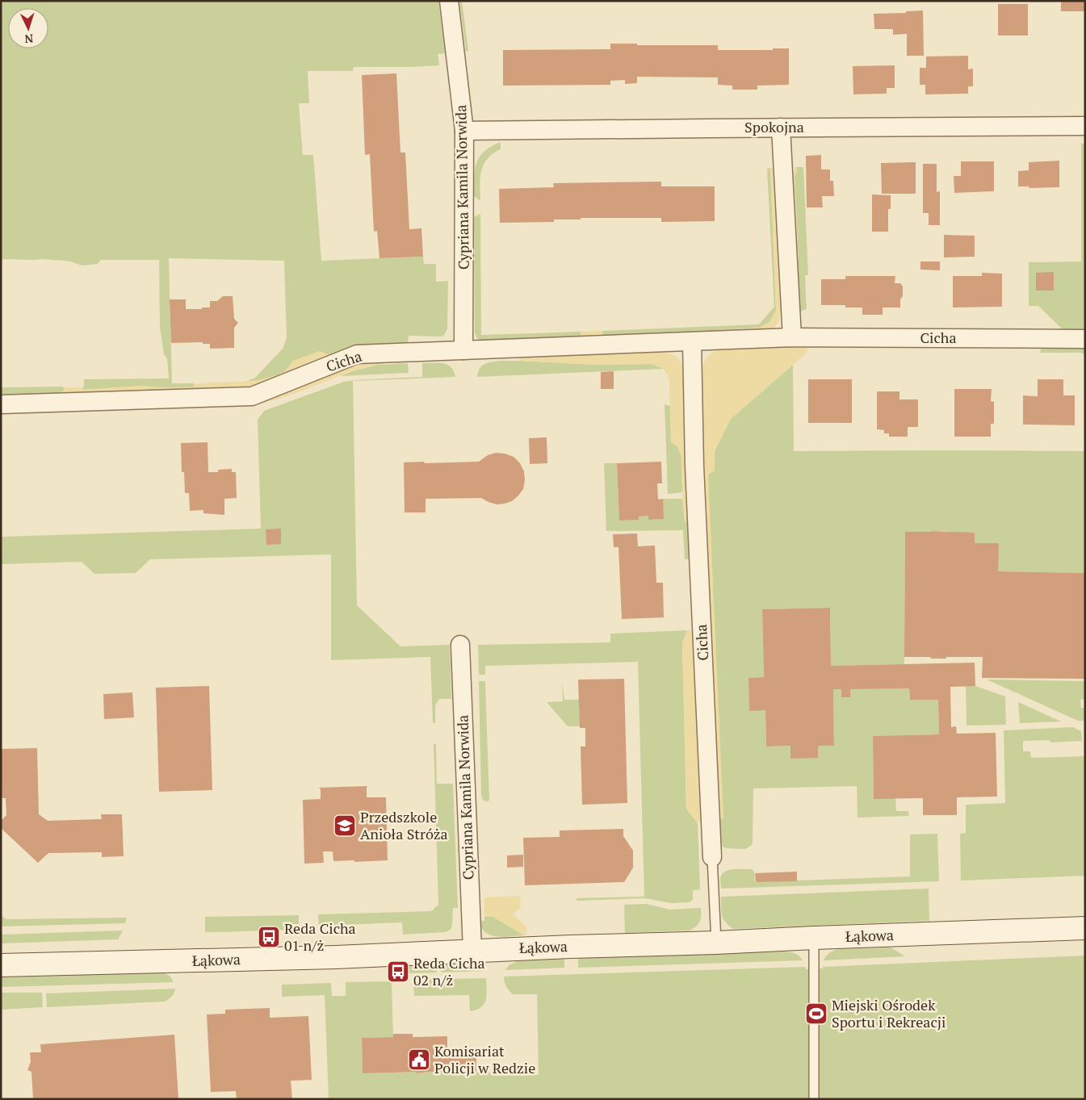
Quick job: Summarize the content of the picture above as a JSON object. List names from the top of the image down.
{
  "streets": {
    "street": [
      "Spokojna",
      "Cypriana Kamila Norwida",
      "Cicha",
      "Łąkowa"
    ]
  },
  "crossings": [
    ["Spokojna", "Cypriana Kamila Norwida"],
    ["Cypriana Kamila Norwida", "Cicha"],
    ["Cypriana Kamila Norwida", "Łąkowa"],
    ["Cicha", "Łąkowa"]
  ],
  "places": {
    "school or university": ["Przedszkole Anioła Stróża"],
    "bus stop": ["Reda Cicha 01 n/ż", "Reda Cicha 02 n/ż"],
    "sports": ["Miejski Ośrodek Sportu i Rekreacji"],
    "public building": ["Komisariat Policji w Redzie"]
  },
  "north": "bottom"
}
